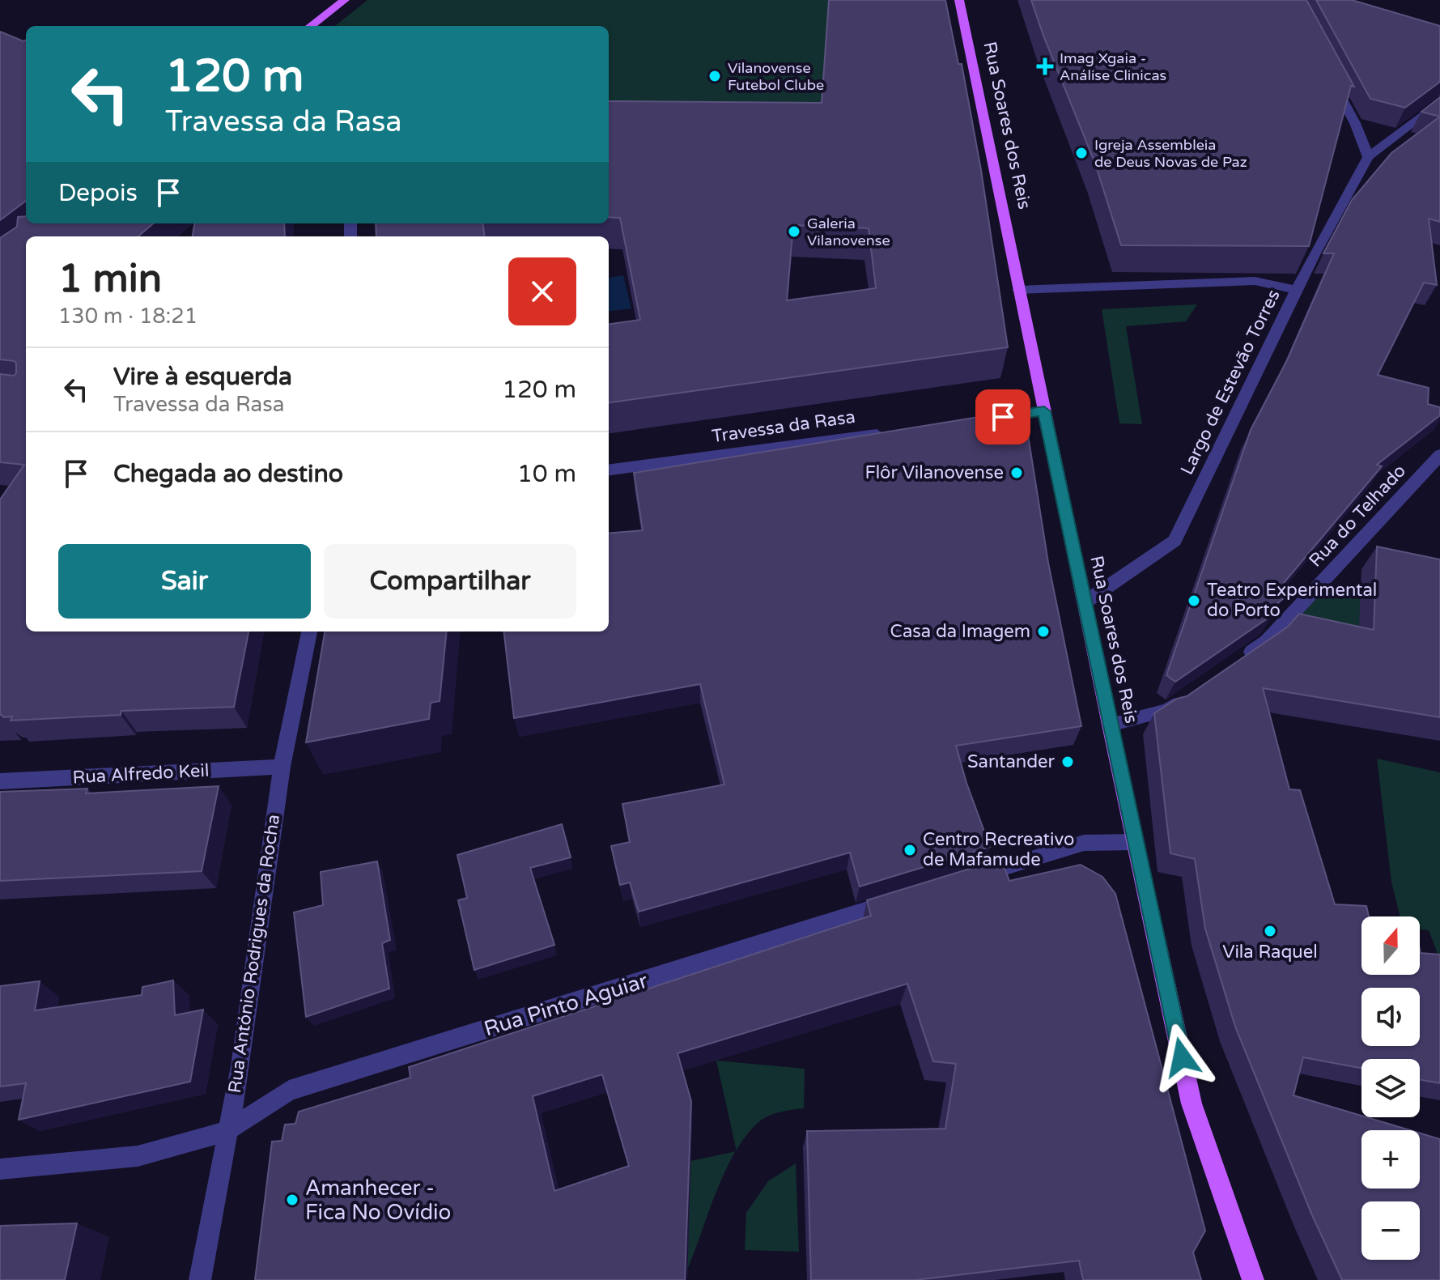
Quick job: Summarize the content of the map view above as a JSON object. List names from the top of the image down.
{
  "streets": {
    "main road": ["Rua Soares dos Reis"],
    "street": [
      "Largo de Estevão Torres",
      "Travessa da Rasa",
      "Rua do Telhado",
      "Rua Alfredo Keil",
      "Rua António Rodrigues da Rocha",
      "Rua Pinto Aguiar"
    ]
  },
  "crossings": [
    ["Rua Soares dos Reis", "Largo de Estevão Torres"],
    ["Rua Alfredo Keil", "Rua António Rodrigues da Rocha"],
    ["Rua António Rodrigues da Rocha", "Rua Pinto Aguiar"]
  ],
  "places": {
    "health": ["Imag Xgaia - Análise Clinicas"],
    "other": [
      "Vilanovense Futebol Clube",
      "Igreja Assembleia de Deus Novas de Paz",
      "Galeria Vilanovense",
      "Flôr Vilanovense",
      "Teatro Experimental do Porto",
      "Casa da Imagem",
      "Santander",
      "Centro Recreativo de Mafamude",
      "Vila Raquel",
      "Amanhecer - Fica No Ovídio"
    ]
  },
  "north": "top",
  "page": {
    "turn": ["120 m", "Travessa da Rasa"],
    "then": "Depois",
    "heading": ["1 min", "130 m · 18:21"],
    "list": [
      {
        "name": "Vire à esquerda",
        "note": "Travessa da Rasa",
        "value": "120 m"
      },
      {
        "name": "Chegada ao destino",
        "value": "10 m"
      }
    ],
    "buttons": ["Sair", "Compartilhar"],
    "map_buttons": ["+", "−"]
  }
}
